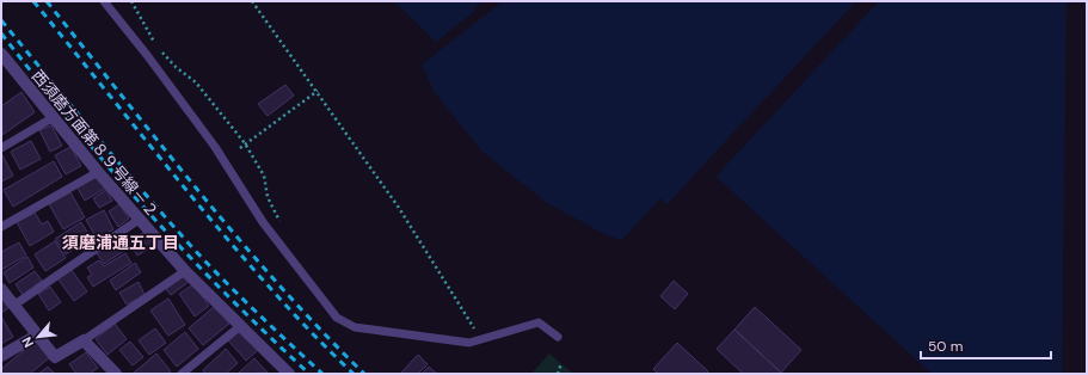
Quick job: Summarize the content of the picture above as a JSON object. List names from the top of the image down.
{
  "streets": {
    "street": ["西須磨方面第８９号線－２"]
  },
  "districts": ["須磨浦通五丁目"],
  "scale_bar": "50 m",
  "north": "bottom left"
}
